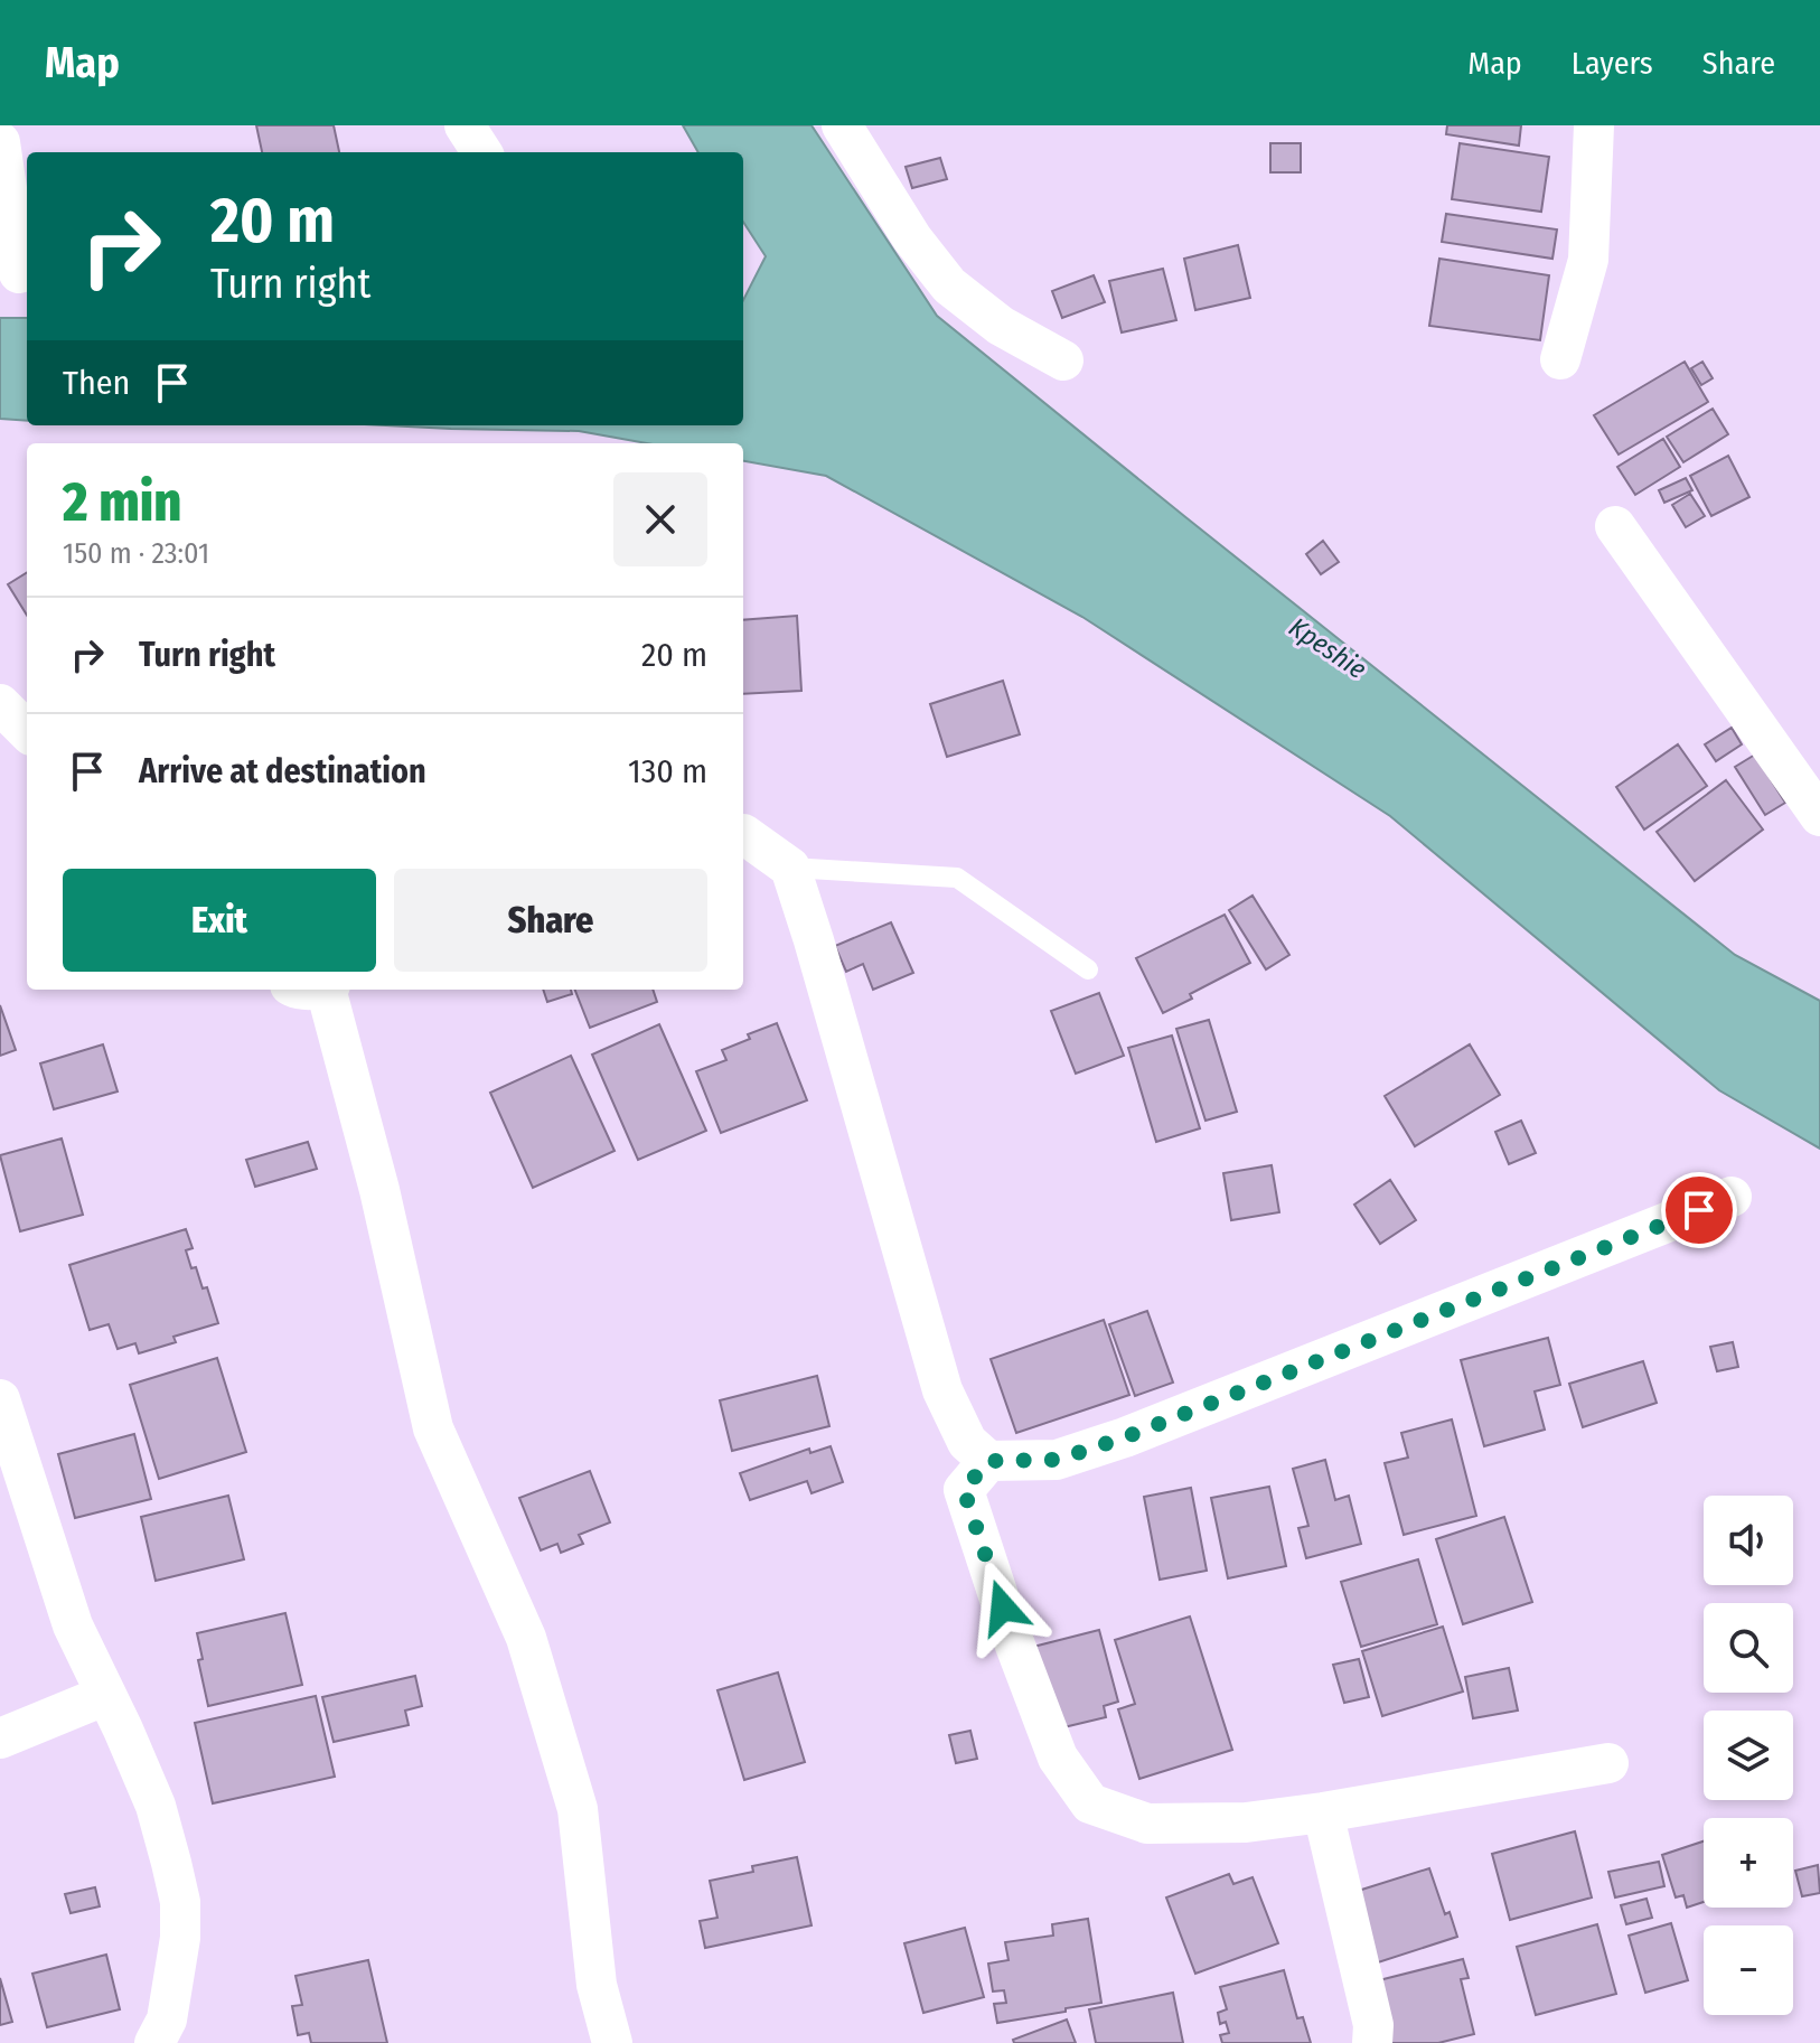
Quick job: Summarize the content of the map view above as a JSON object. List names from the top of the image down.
{
  "water": ["Kpeshie"],
  "page": {
    "header": "Map",
    "nav": ["Map", "Layers", "Share"],
    "turn": ["20 m", "Turn right"],
    "then": "Then",
    "heading": ["2 min", "150 m · 23:01"],
    "list": [
      {
        "name": "Turn right",
        "value": "20 m"
      },
      {
        "name": "Arrive at destination",
        "value": "130 m"
      }
    ],
    "buttons": ["Exit", "Share"],
    "map_buttons": ["+", "−"]
  }
}
